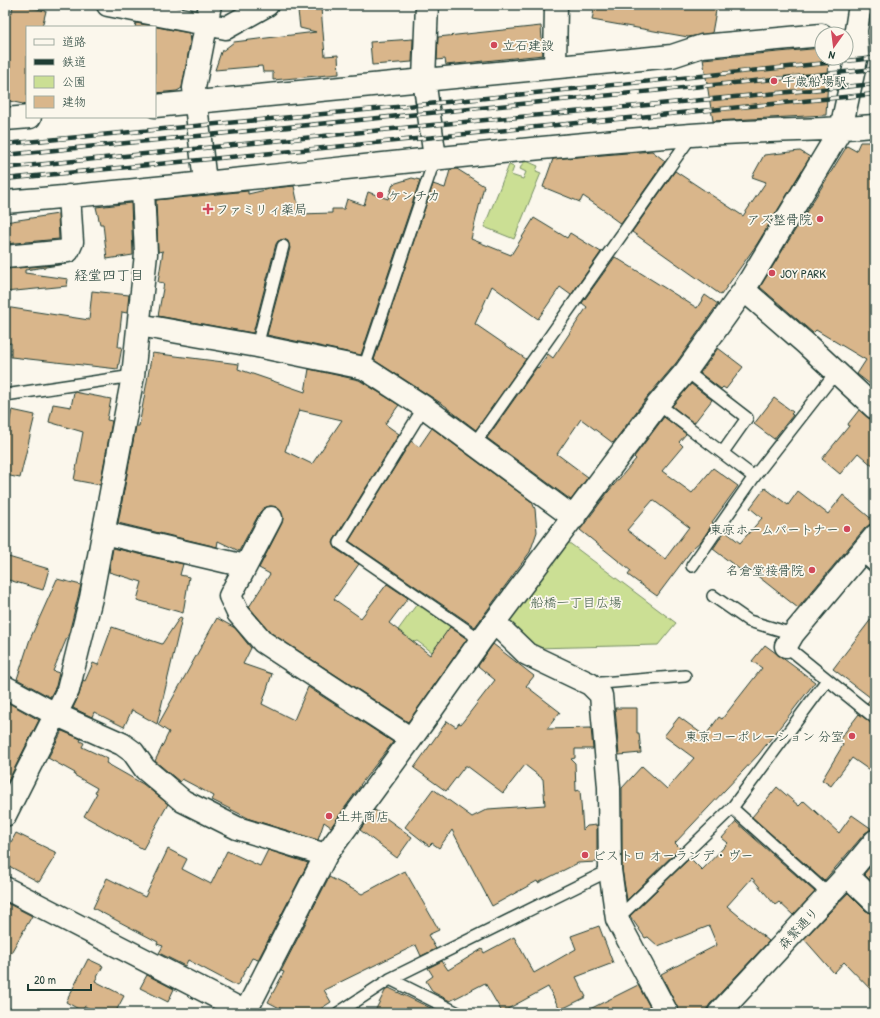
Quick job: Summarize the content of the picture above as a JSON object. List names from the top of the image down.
{
  "streets": {
    "street": ["森繁通り"]
  },
  "districts": ["経堂四丁目"],
  "parks": ["船橋一丁目広場"],
  "places": {
    "other": [
      "立石建設",
      "千歳船場駅",
      "ケンチカ",
      "アズ整骨院",
      "JOY PARK",
      "東京ホームパートナー",
      "名倉堂接骨院",
      "東京コーポレーション 分室",
      "土井商店",
      "ビストロ オーランデ・ヴー"
    ],
    "health": ["ファミリィ薬局"]
  },
  "legend": [
    "道路",
    "鉄道",
    "公園",
    "建物"
  ],
  "scale_bar": "20 m",
  "north": "bottom"
}
